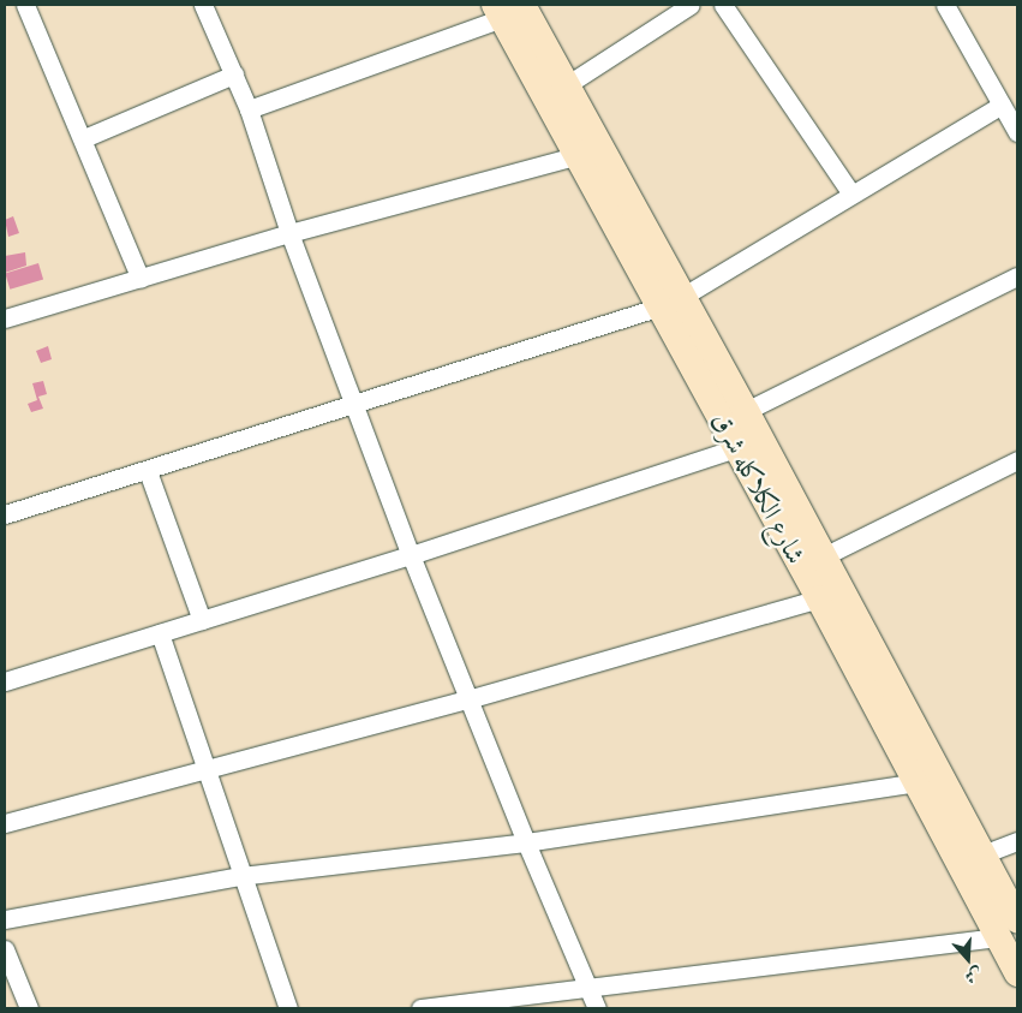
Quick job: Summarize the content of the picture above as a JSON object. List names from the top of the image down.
{
  "streets": {
    "street": ["شارع الكلاكله شرق"]
  },
  "north": "bottom"
}
